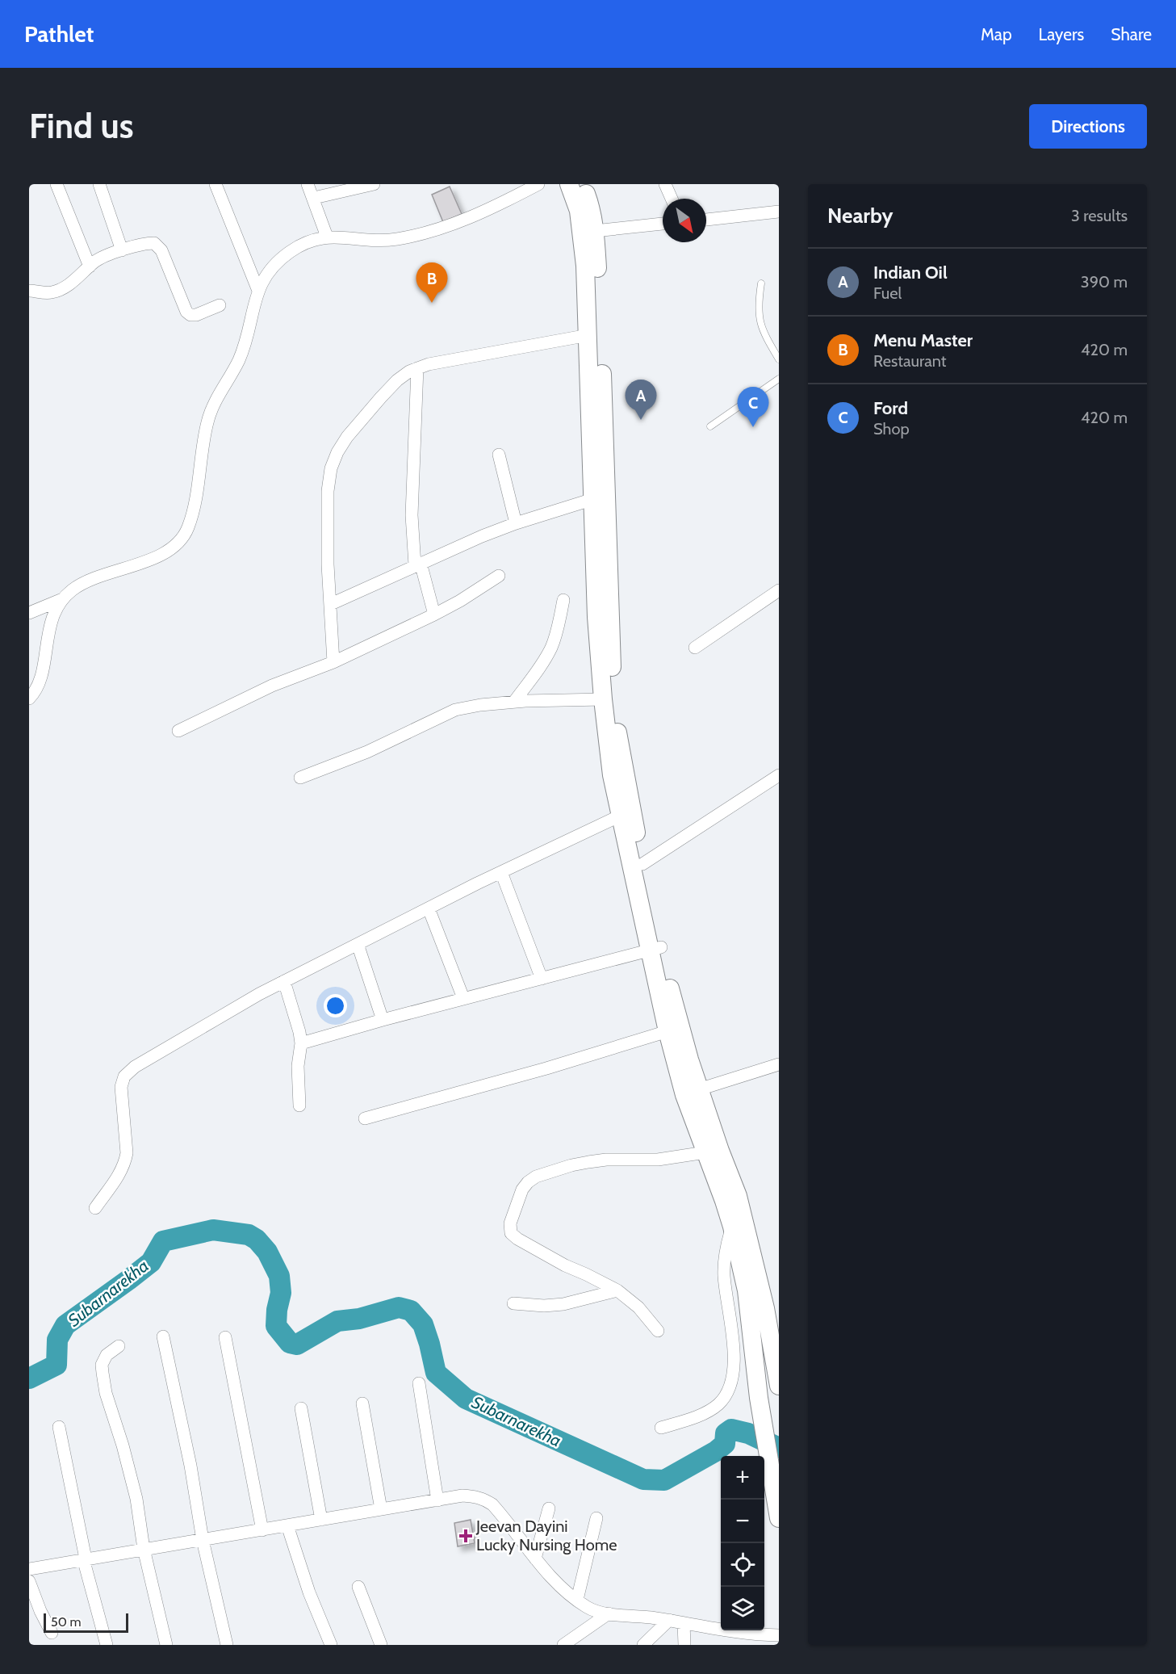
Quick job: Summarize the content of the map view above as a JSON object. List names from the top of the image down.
{
  "water": ["Subarnarekha"],
  "places": {
    "health": ["Jeevan Dayini Lucky Nursing Home"]
  },
  "scale_bar": "50 m",
  "north": "bottom right",
  "page": {
    "header": "Pathlet",
    "nav": ["Map", "Layers", "Share"],
    "buttons": "Directions",
    "title": "Find us",
    "heading": ["Nearby", "3 results"],
    "list": [
      {
        "mark": "A",
        "name": "Indian Oil",
        "note": "Fuel",
        "value": "390 m"
      },
      {
        "mark": "B",
        "name": "Menu Master",
        "note": "Restaurant",
        "value": "420 m"
      },
      {
        "mark": "C",
        "name": "Ford",
        "note": "Shop",
        "value": "420 m"
      }
    ],
    "pins": ["B", "A", "C"],
    "map_buttons": ["+", "−"],
    "scale": "50 m"
  }
}
